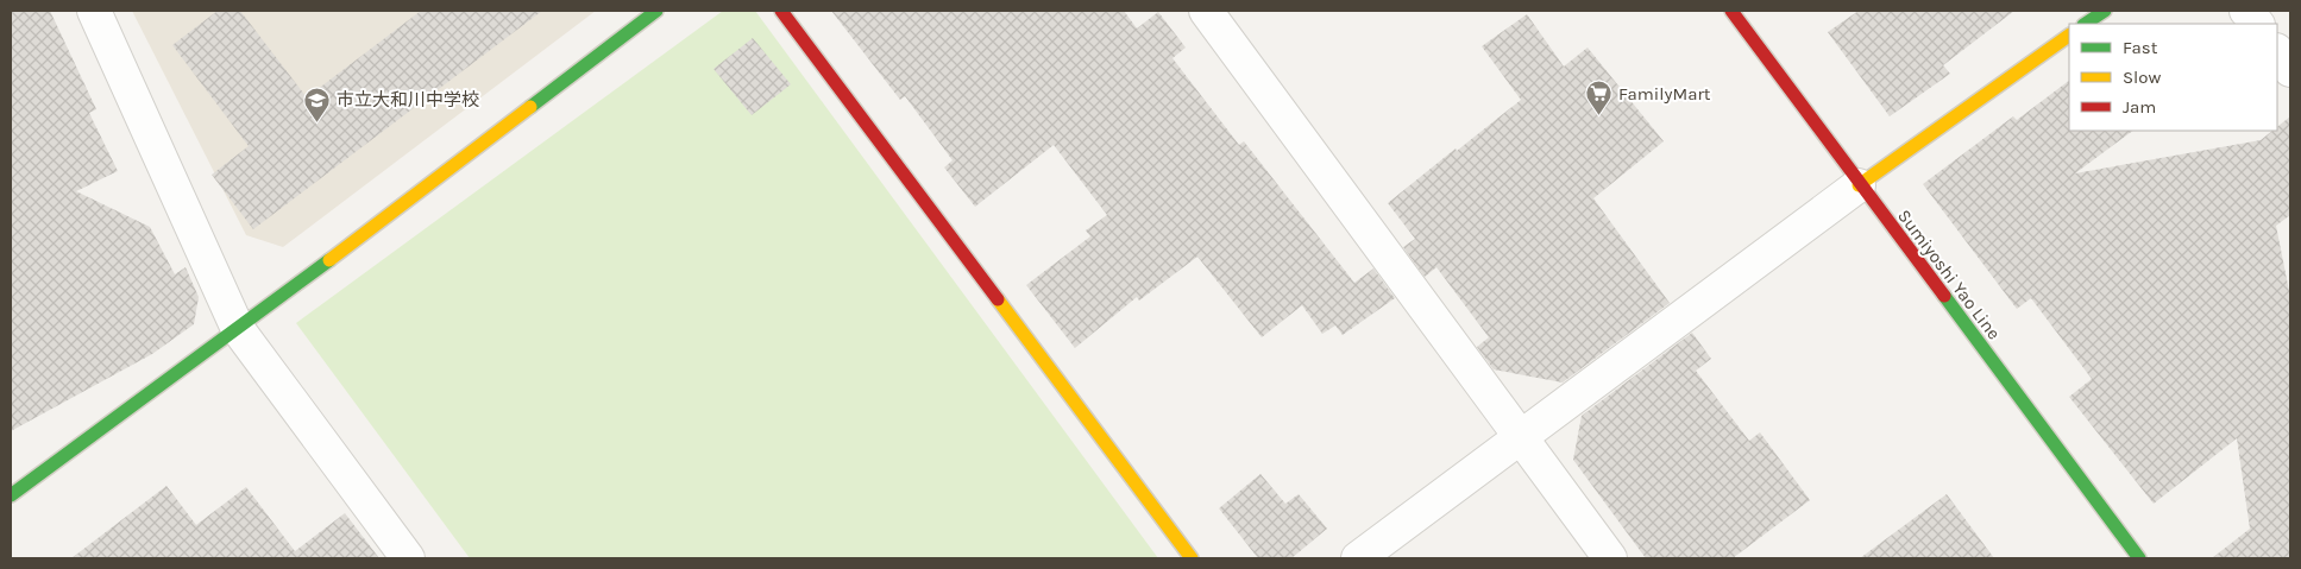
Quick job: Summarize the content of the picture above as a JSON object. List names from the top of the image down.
{
  "streets": {
    "street": ["Sumiyoshi Yao Line"]
  },
  "places": {
    "supermarket": ["FamilyMart"],
    "school or university": ["市立大和川中学校"]
  },
  "legend": ["Fast", "Slow", "Jam"]
}
